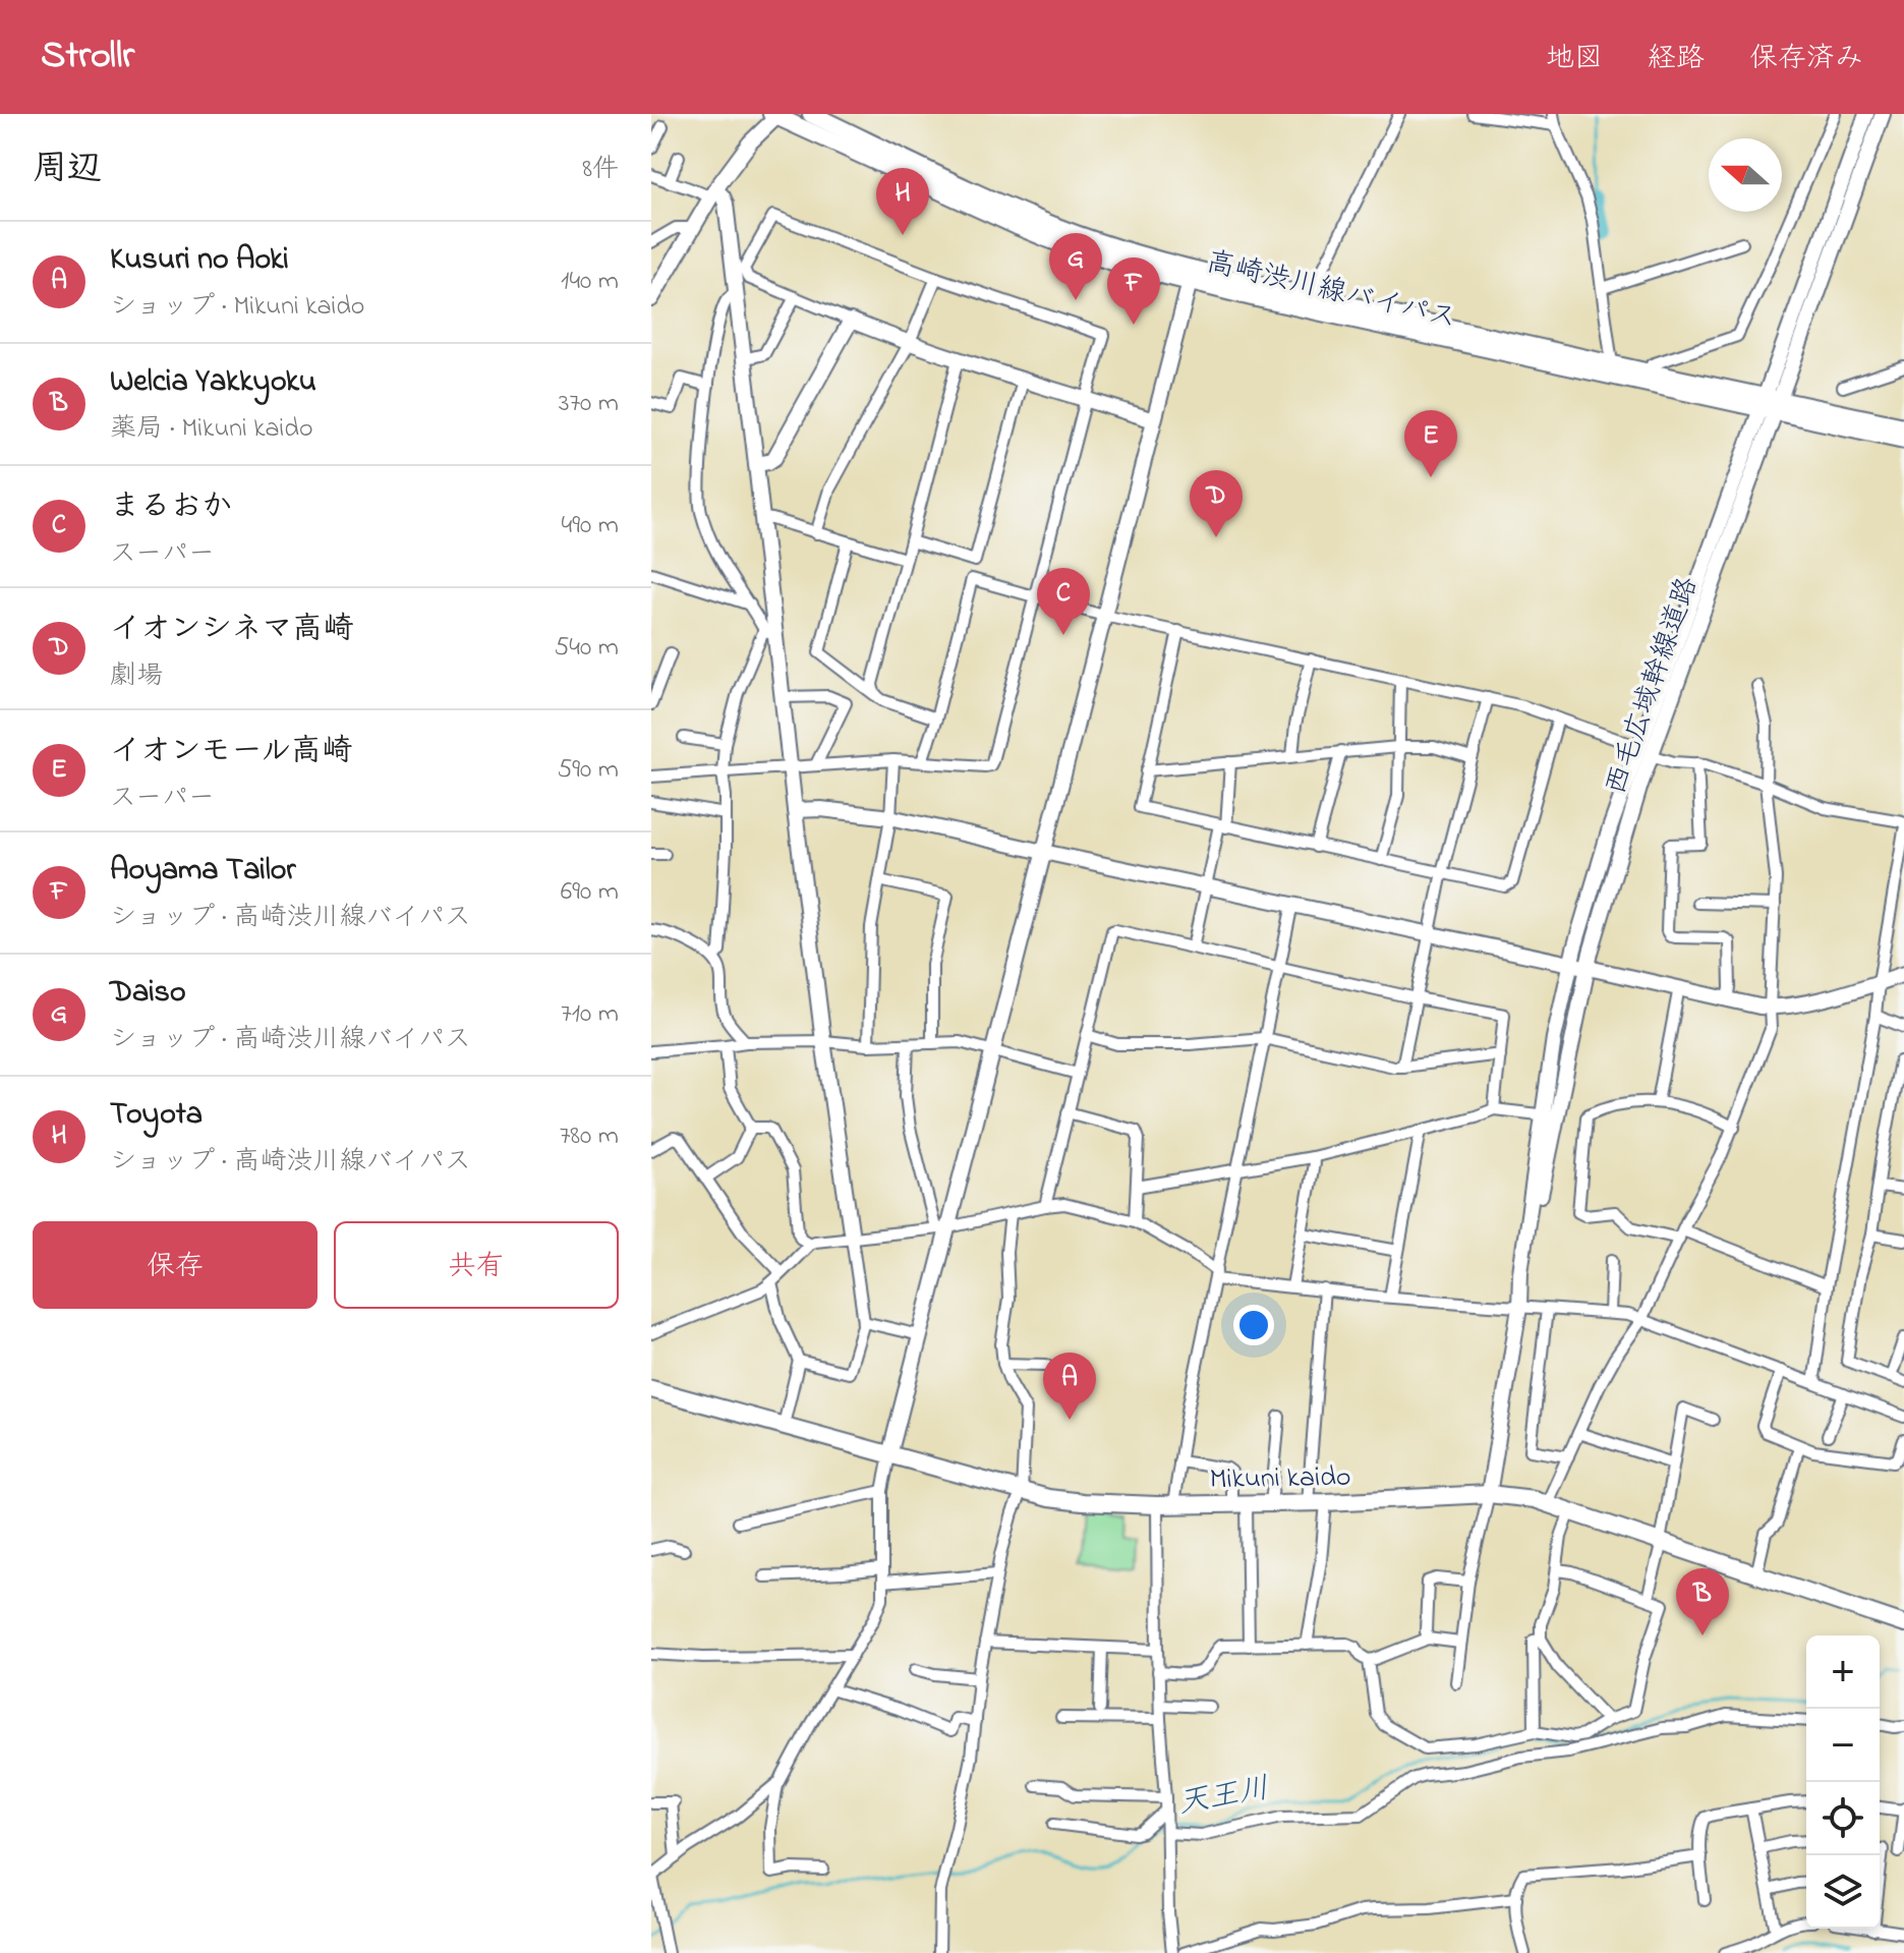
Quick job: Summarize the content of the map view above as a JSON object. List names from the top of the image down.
{
  "streets": {
    "main road": ["高崎渋川線バイパス", "Mikuni kaido"],
    "street": ["西毛広域幹線道路"]
  },
  "crossings": [
    ["高崎渋川線バイパス", "西毛広域幹線道路"],
    ["西毛広域幹線道路", "Mikuni kaido"]
  ],
  "water": ["天王川"],
  "north": "left",
  "page": {
    "header": "Strollr",
    "nav": ["地図", "経路", "保存済み"],
    "heading": ["周辺", "8件"],
    "pins": [
      "H",
      "G",
      "F",
      "E",
      "D",
      "C",
      "A",
      "B"
    ],
    "list": [
      {
        "mark": "A",
        "name": "Kusuri no Aoki",
        "note": "ショップ · Mikuni kaido",
        "value": "140 m"
      },
      {
        "mark": "B",
        "name": "Welcia Yakkyoku",
        "note": "薬局 · Mikuni kaido",
        "value": "370 m"
      },
      {
        "mark": "C",
        "name": "まるおか",
        "note": "スーパー",
        "value": "490 m"
      },
      {
        "mark": "D",
        "name": "イオンシネマ高崎",
        "note": "劇場",
        "value": "540 m"
      },
      {
        "mark": "E",
        "name": "イオンモール高崎",
        "note": "スーパー",
        "value": "590 m"
      },
      {
        "mark": "F",
        "name": "Aoyama Tailor",
        "note": "ショップ · 高崎渋川線バイパス",
        "value": "690 m"
      },
      {
        "mark": "G",
        "name": "Daiso",
        "note": "ショップ · 高崎渋川線バイパス",
        "value": "710 m"
      },
      {
        "mark": "H",
        "name": "Toyota",
        "note": "ショップ · 高崎渋川線バイパス",
        "value": "780 m"
      }
    ],
    "buttons": ["保存", "共有"],
    "map_buttons": ["+", "−"]
  }
}
